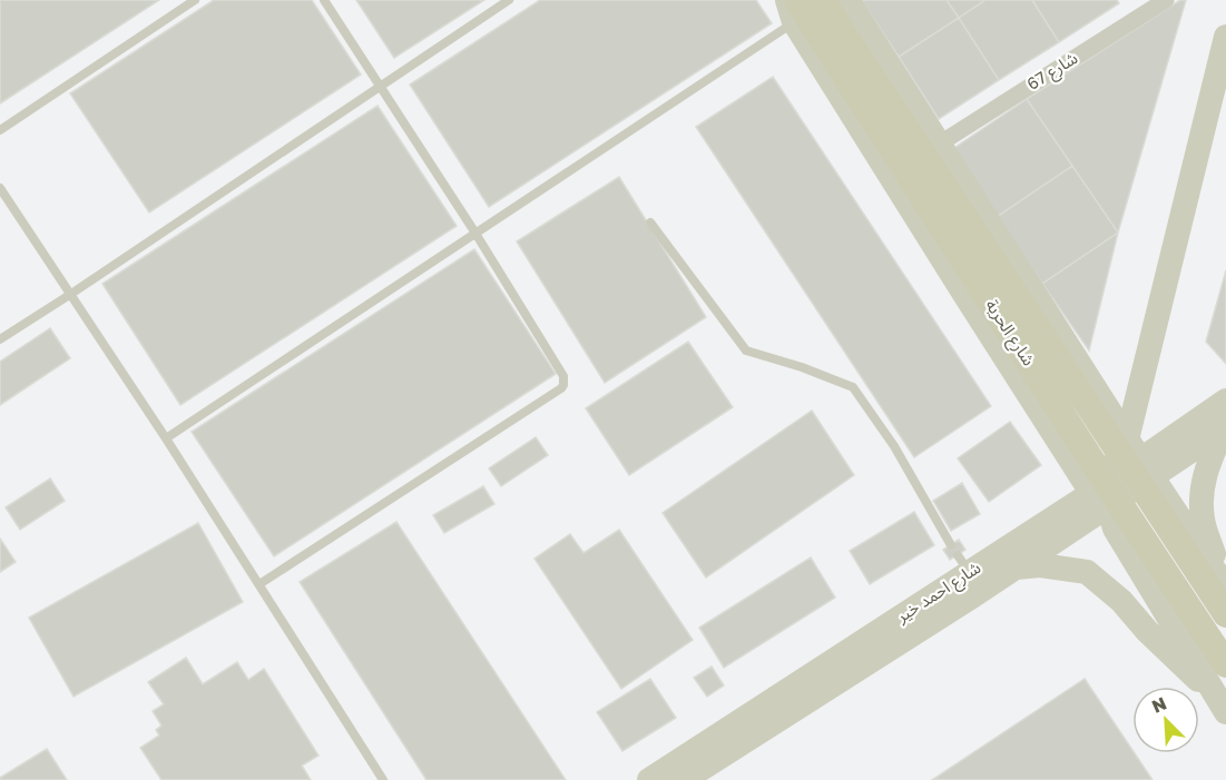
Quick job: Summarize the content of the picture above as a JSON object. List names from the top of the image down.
{
  "streets": {
    "main road": ["شارع الحرية"],
    "street": ["شارع 67", "شارع احمد خير"]
  },
  "north": "top left"
}
